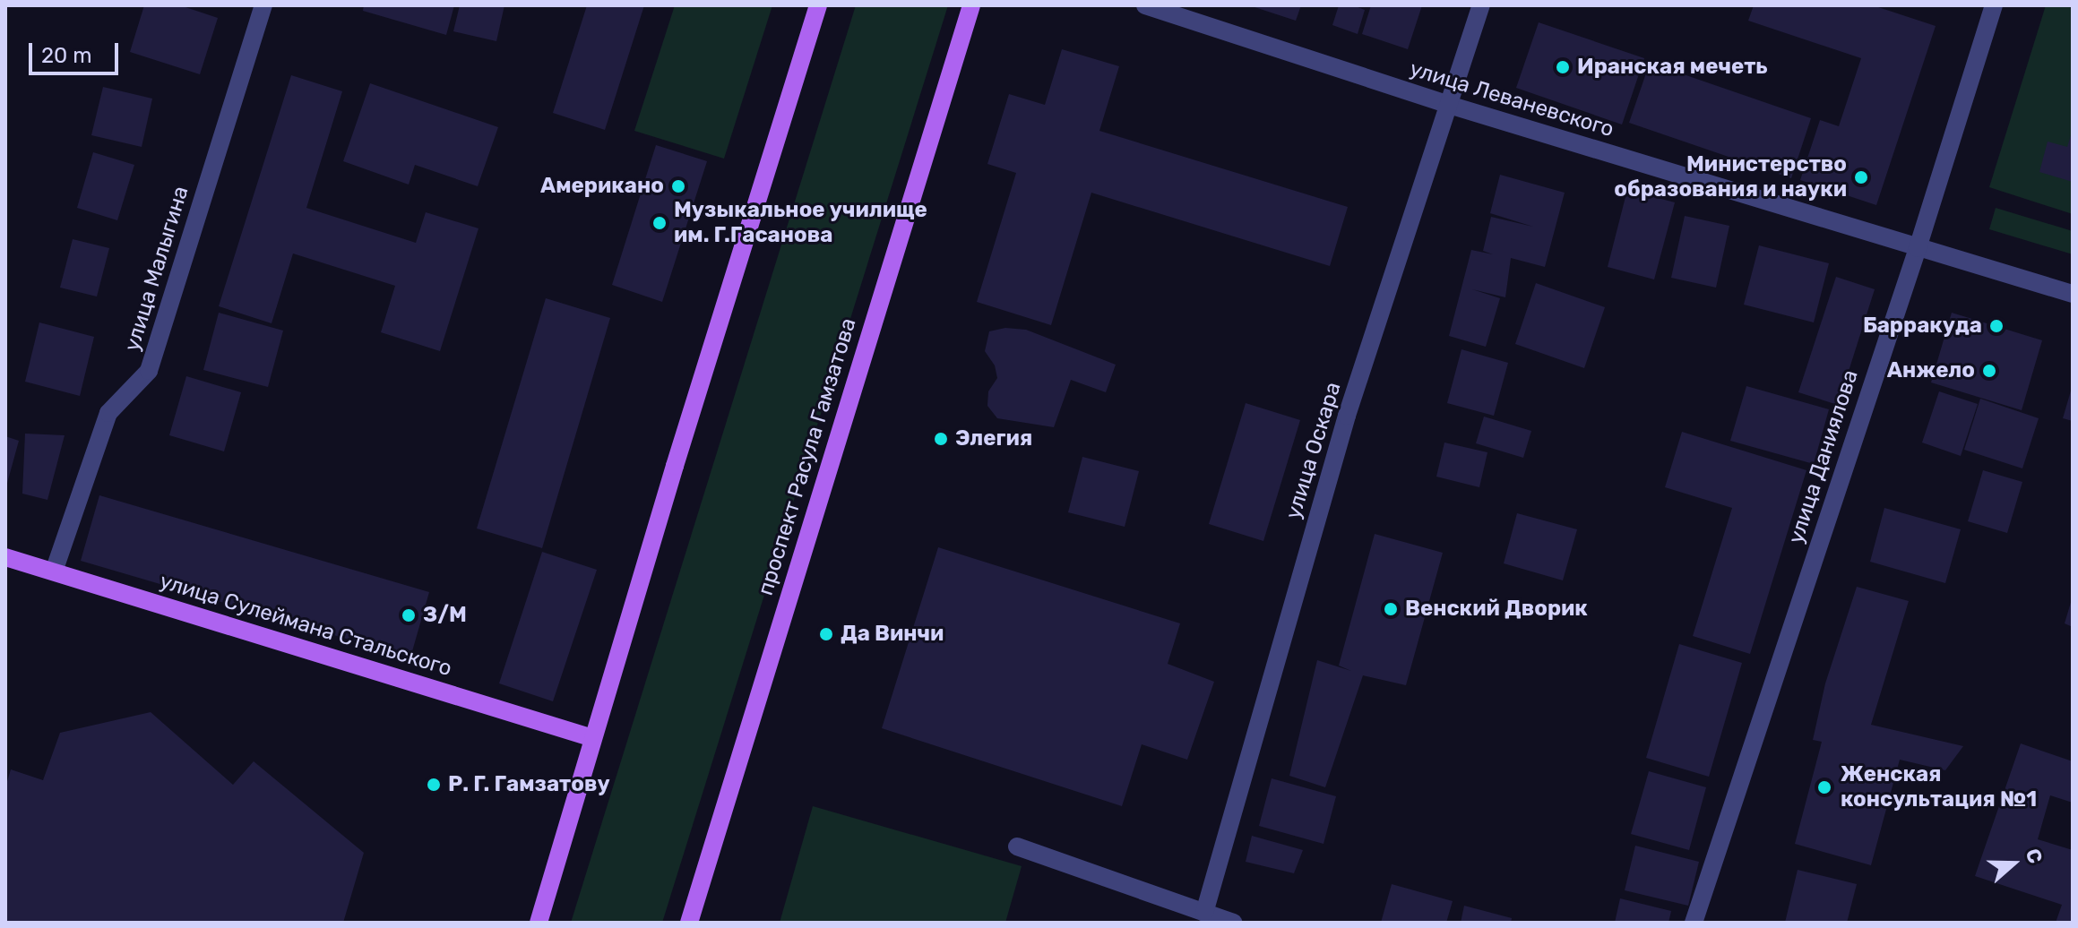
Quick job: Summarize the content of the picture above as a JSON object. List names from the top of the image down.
{
  "streets": {
    "main road": ["проспект Расула Гамзатова", "улица Сулеймана Стальского"],
    "street": [
      "улица Леваневского",
      "улица Малыгина",
      "улица Оскара",
      "улица Даниялова"
    ]
  },
  "crossings": [
    ["улица Леваневского", "улица Оскара"],
    ["улица Леваневского", "улица Даниялова"],
    ["улица Малыгина", "улица Сулеймана Стальского"]
  ],
  "places": [
    "Иранская мечеть",
    "Министерство образования и науки",
    "Американо",
    "Музыкальное училище им. Г.Гасанова",
    "Барракуда",
    "Анжело",
    "Элегия",
    "Венский Дворик",
    "З/М",
    "Да Винчи",
    "Р. Г. Гамзатову",
    "Женская консультация №1"
  ],
  "scale_bar": "20 m",
  "north": "right"
}
